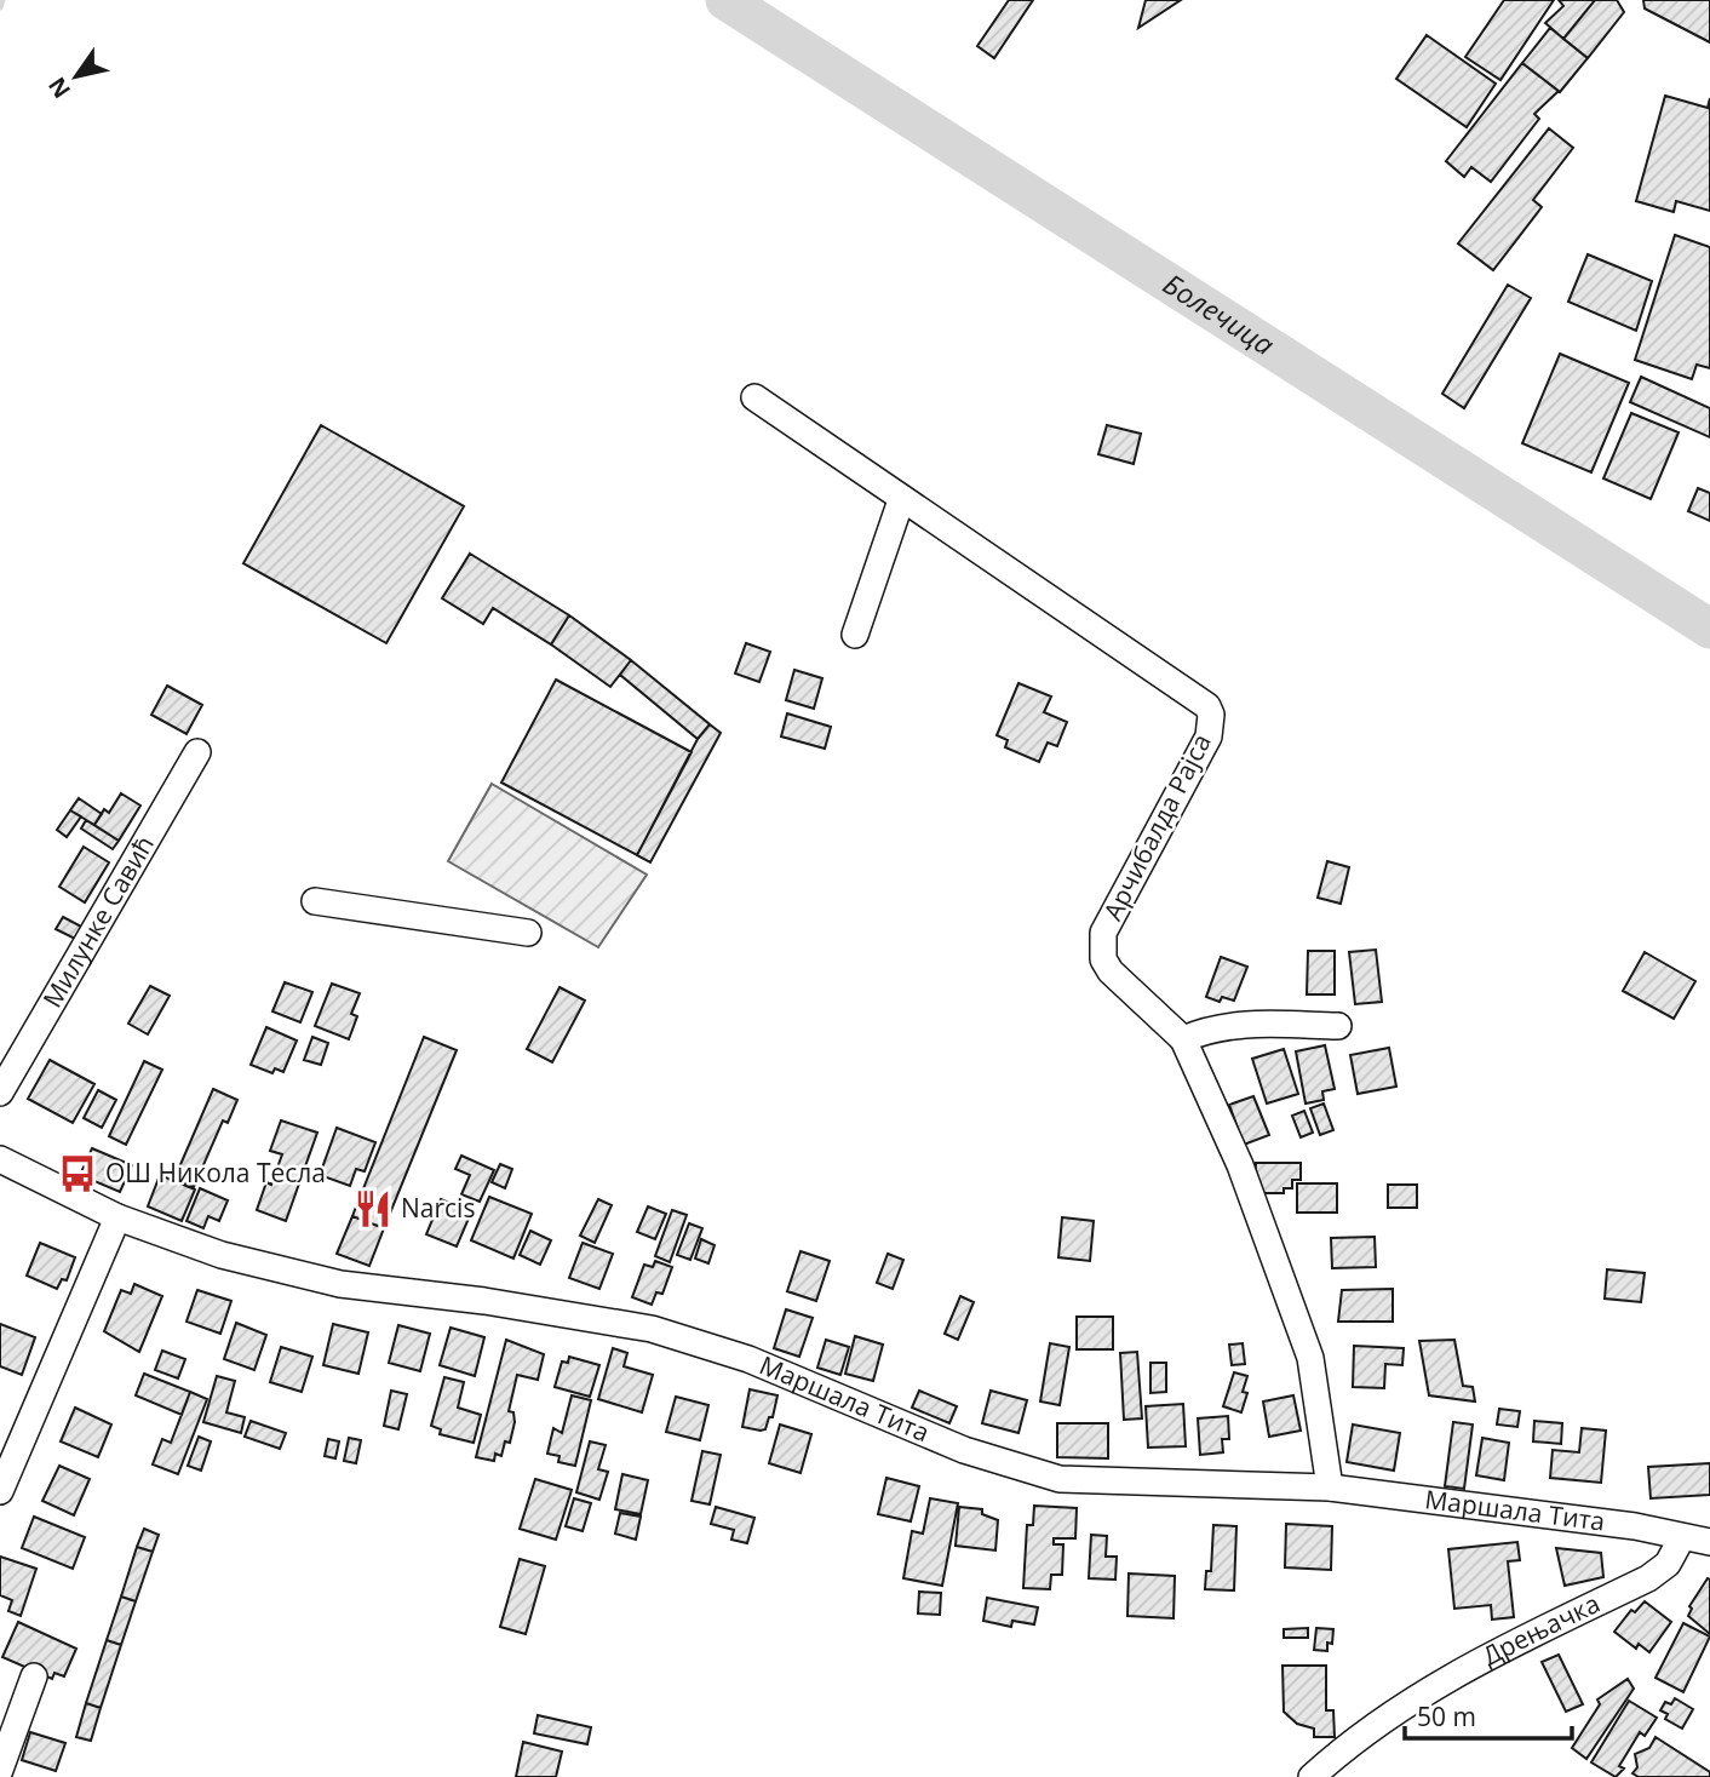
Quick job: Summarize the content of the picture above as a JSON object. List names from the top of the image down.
{
  "streets": {
    "street": [
      "Арчибалда Рајса",
      "Милунке Савић",
      "Маршала Тита",
      "Дрењачка"
    ]
  },
  "crossings": [
    ["Арчибалда Рајса", "Маршала Тита"],
    ["Маршала Тита", "Дрењачка"]
  ],
  "water": ["Болечица"],
  "places": {
    "bus stop": ["ОШ Никола Тесла"],
    "restaurant": ["Narcis"]
  },
  "scale_bar": "50 m",
  "north": "bottom left"
}
